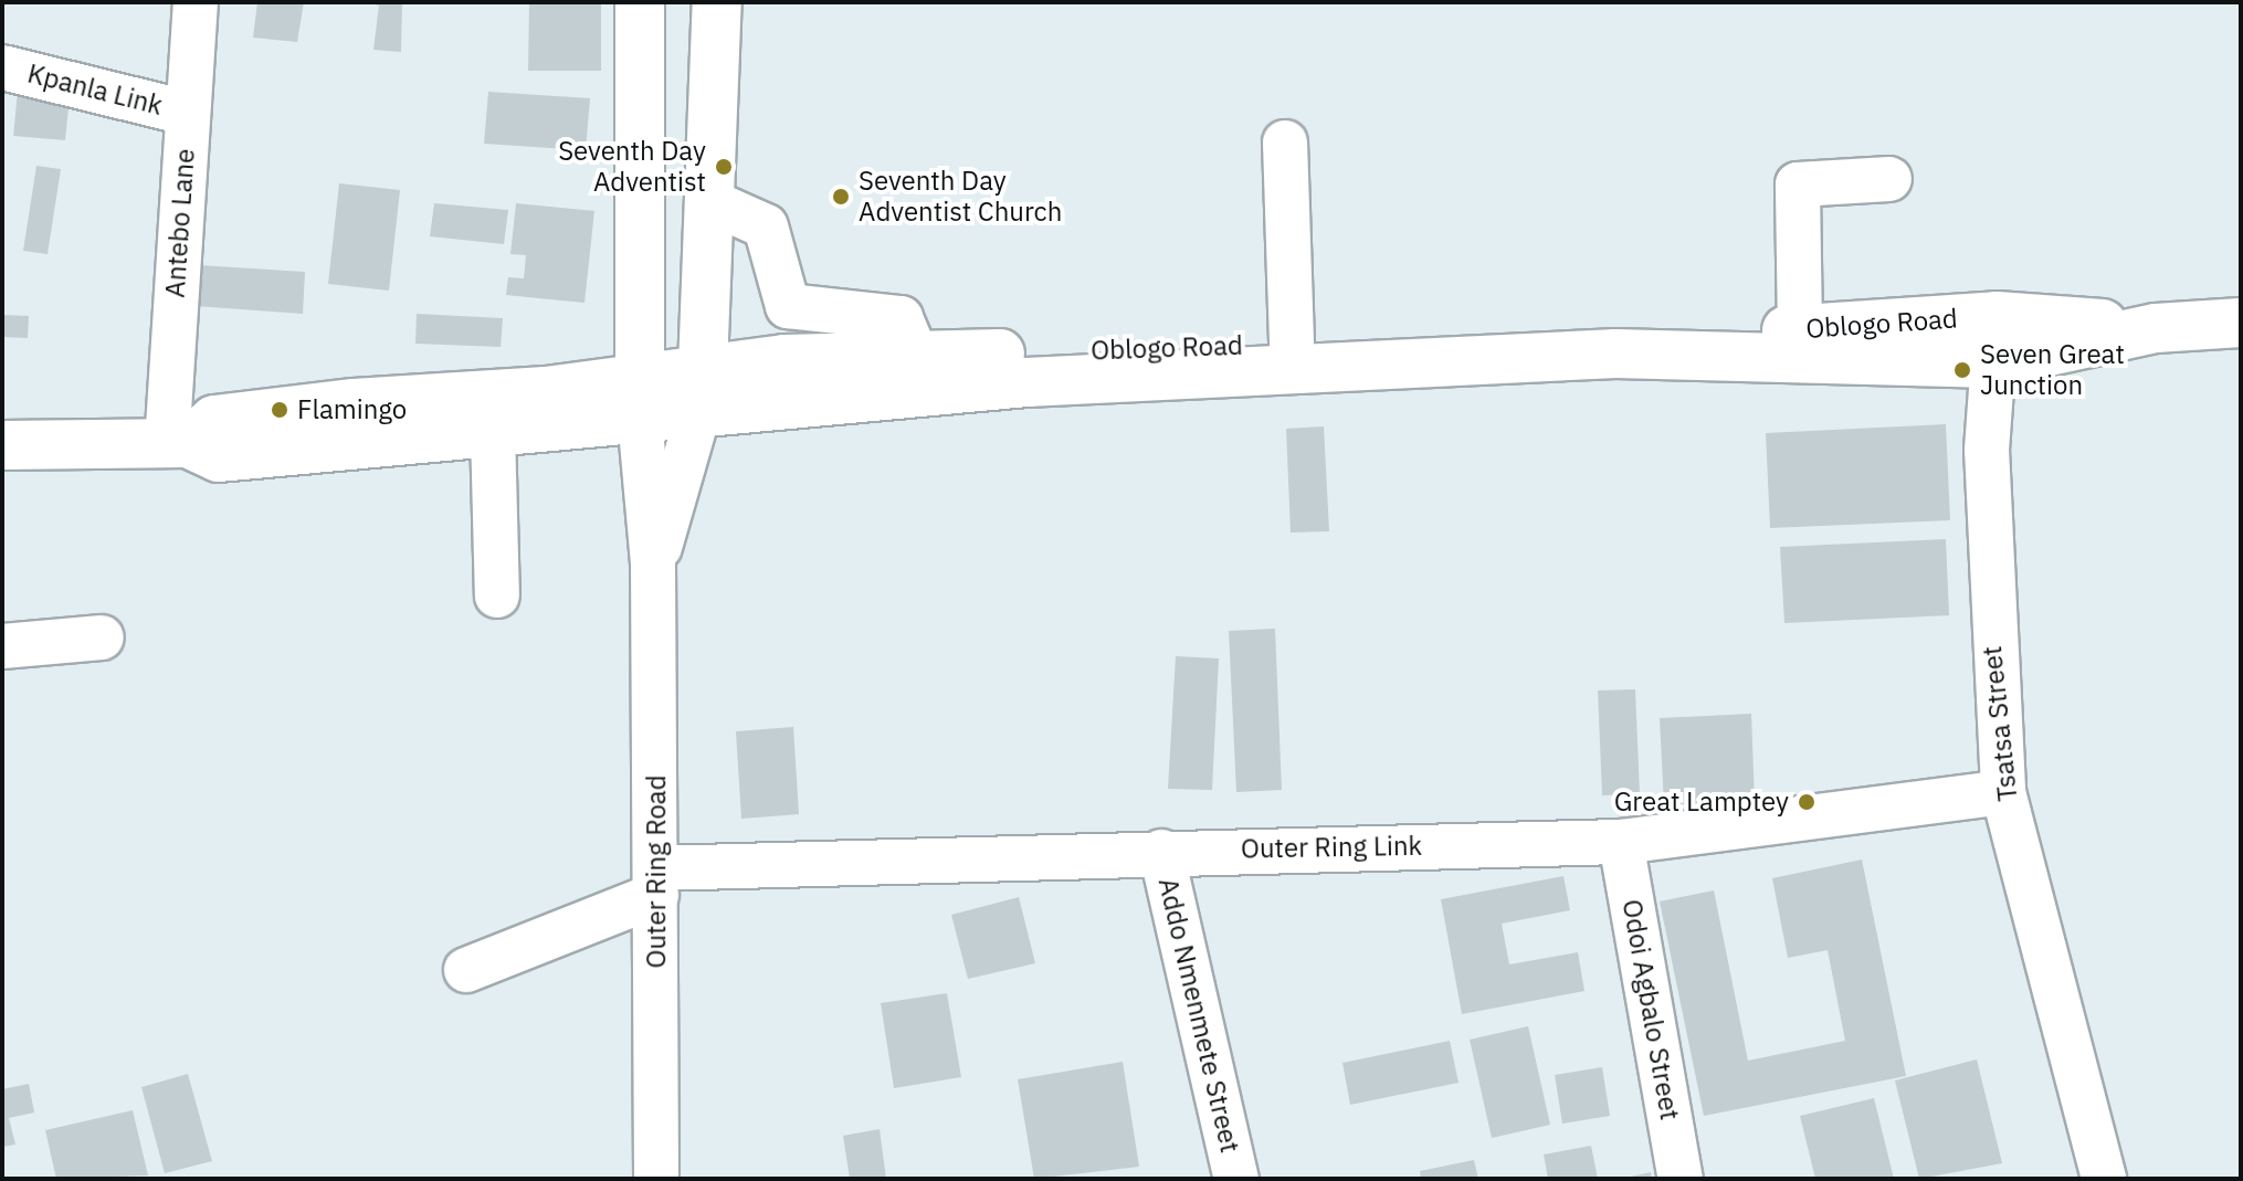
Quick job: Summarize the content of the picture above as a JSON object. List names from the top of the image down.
{
  "streets": {
    "main road": ["Oblogo Road", "Outer Ring Road"],
    "street": [
      "Kpanla Link",
      "Antebo Lane",
      "Tsatsa Street",
      "Outer Ring Link",
      "Odoi Agbalo Street",
      "Addo Nmenmete Street"
    ]
  },
  "crossings": [
    ["Kpanla Link", "Antebo Lane"],
    ["Antebo Lane", "Oblogo Road"],
    ["Oblogo Road", "Tsatsa Street"],
    ["Oblogo Road", "Outer Ring Road"],
    ["Tsatsa Street", "Outer Ring Link"],
    ["Outer Ring Link", "Outer Ring Road"],
    ["Outer Ring Link", "Odoi Agbalo Street"],
    ["Outer Ring Link", "Addo Nmenmete Street"]
  ],
  "places": [
    "Seventh Day Adventist",
    "Seventh Day Adventist Church",
    "Seven Great Junction",
    "Flamingo",
    "Great Lamptey"
  ]
}
